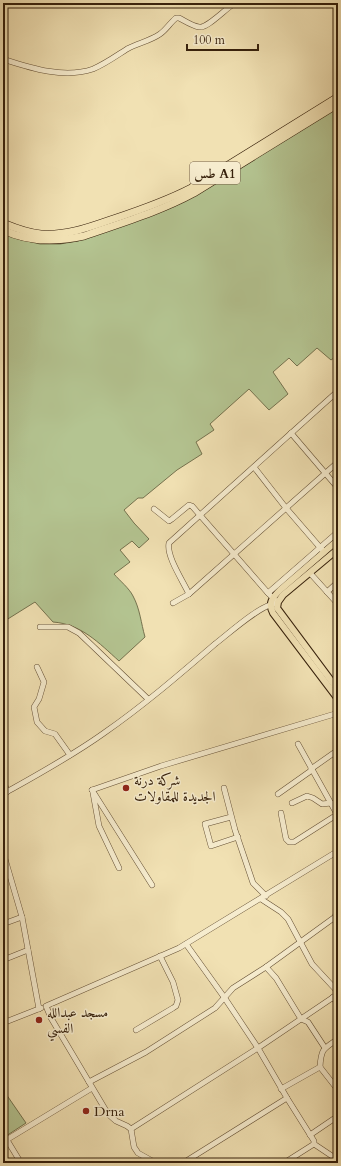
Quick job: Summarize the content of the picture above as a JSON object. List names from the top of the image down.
{
  "streets": {
    "highway": ["طس A1"]
  },
  "places": ["شركة درنة الجديدة للمقاولات", "مسجد عبدالله الفسي", "Drna"],
  "scale_bar": "100 m"
}
